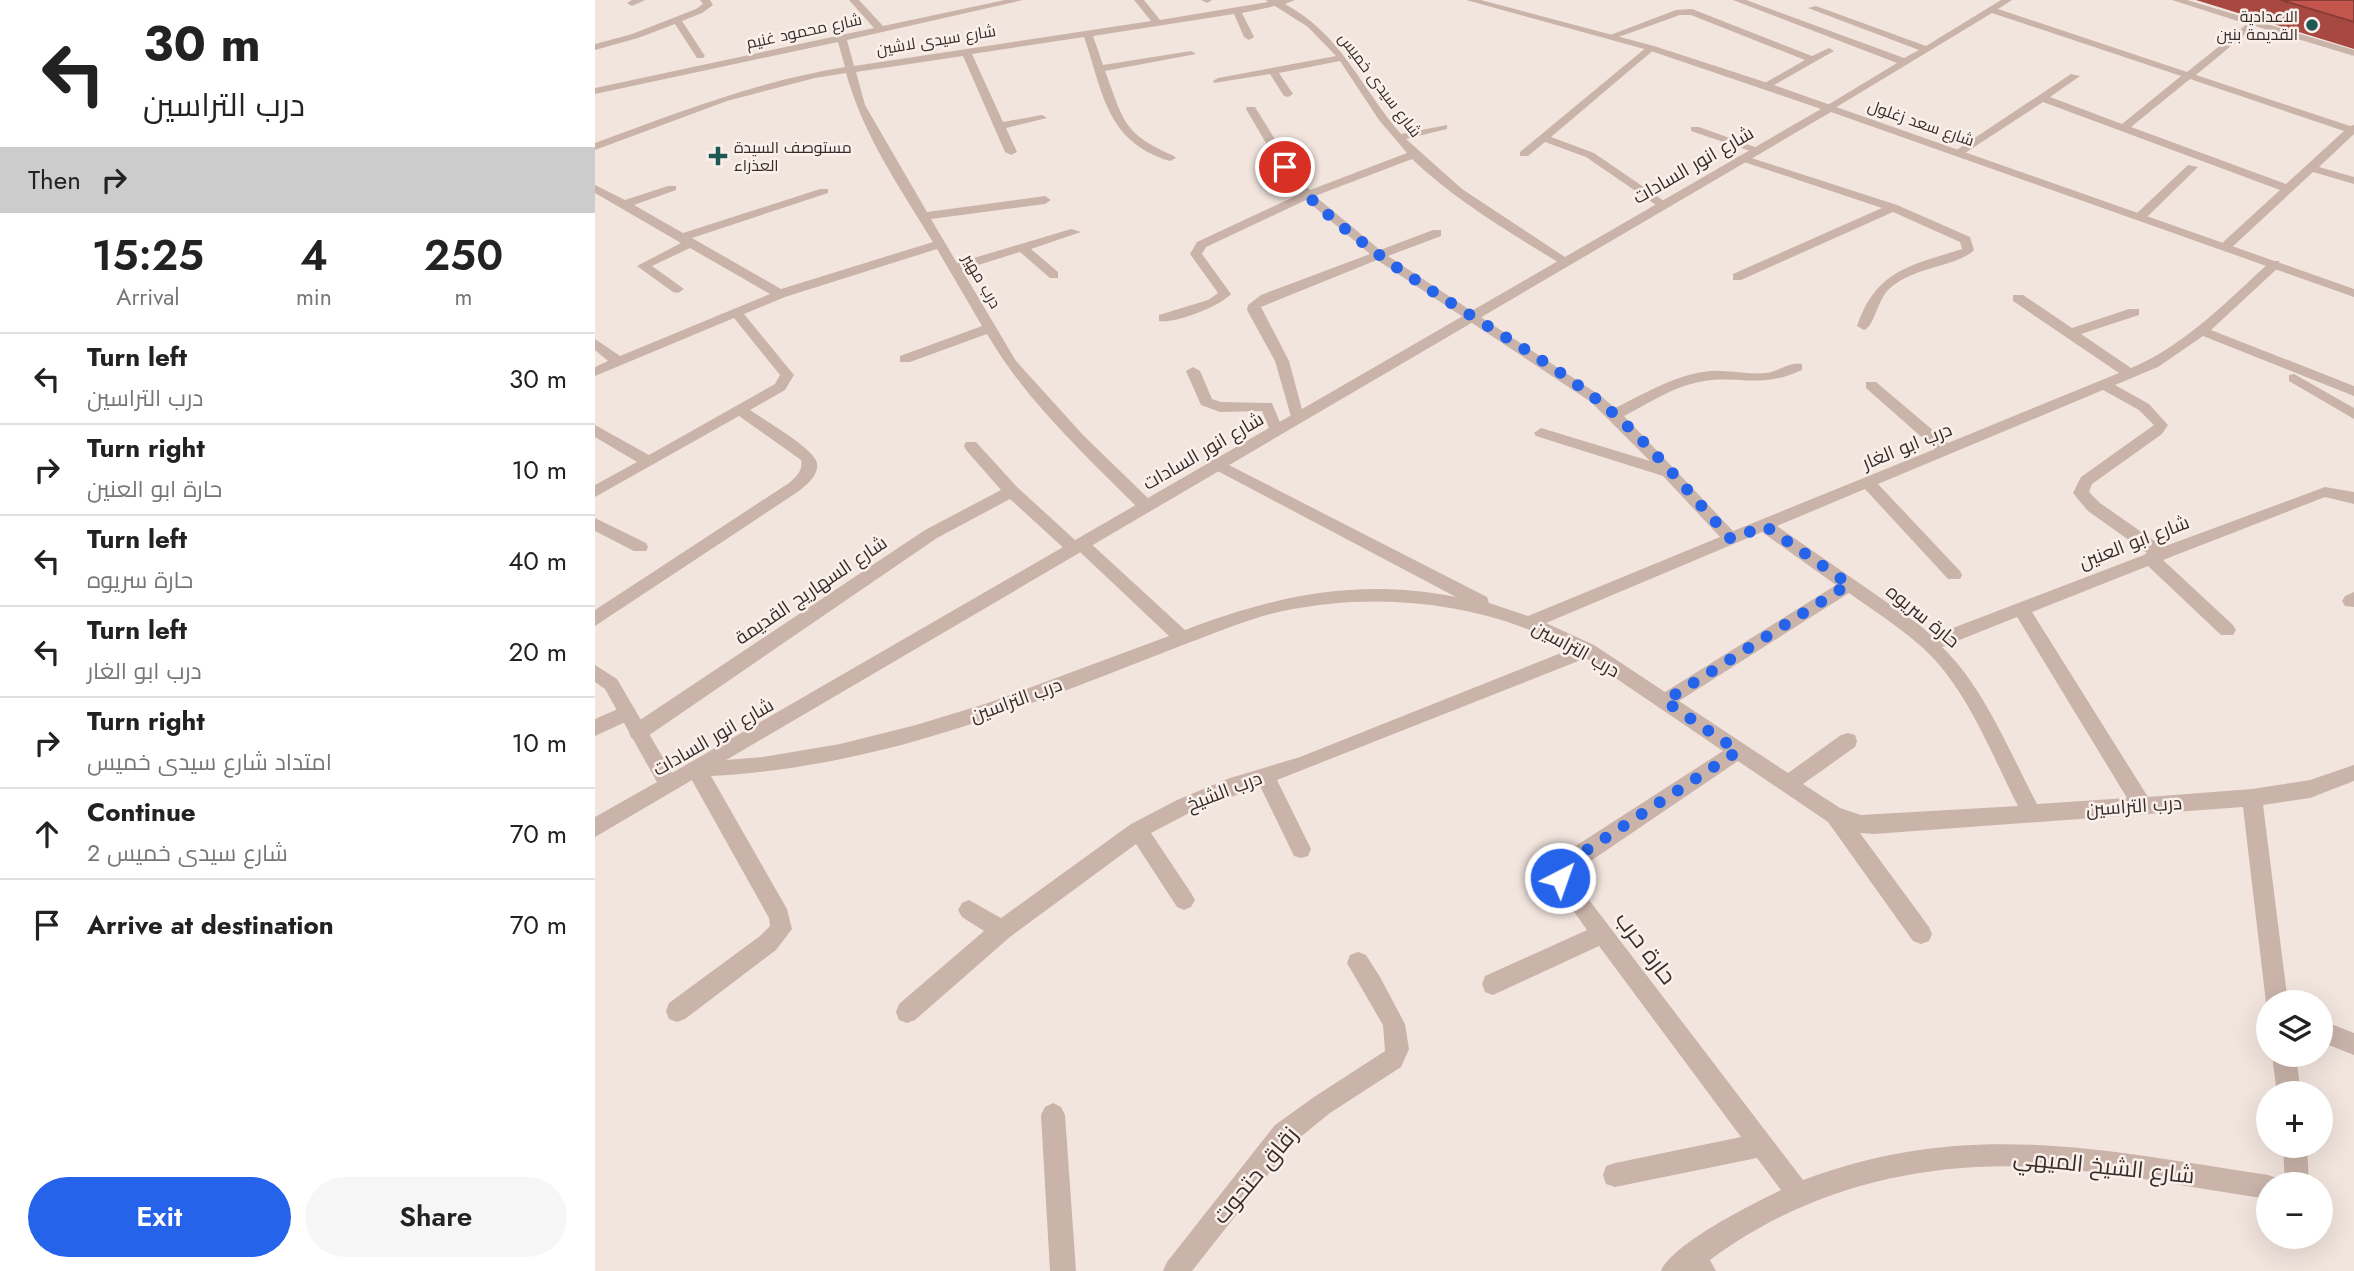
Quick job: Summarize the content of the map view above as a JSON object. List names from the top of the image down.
{
  "streets": {
    "street": [
      "شارع محمود غنيم",
      "شارع سيدى لاشين",
      "شارع سيدى خميس",
      "شارع سعد زغلول",
      "شارع انور السادات",
      "درب مهير",
      "درب ابو الغار",
      "شارع ابو العنين",
      "شارع السهاريج القديمة",
      "حارة سريوه",
      "درب التراسين",
      "درب الشيخ",
      "حارة حرب",
      "شارع الشيخ الميهي",
      "زقاق حتحوت"
    ]
  },
  "crossings": [
    ["شارع محمود غنيم", "درب مهير"],
    ["شارع سيدى لاشين", "شارع سيدى خميس"],
    ["شارع سيدى لاشين", "درب مهير"],
    ["شارع سيدى خميس", "شارع انور السادات"],
    ["شارع سعد زغلول", "شارع انور السادات"],
    ["شارع سعد زغلول", "درب ابو الغار"],
    ["شارع انور السادات", "درب مهير"],
    ["شارع انور السادات", "درب التراسين"],
    ["درب ابو الغار", "حارة سريوه"],
    ["درب ابو الغار", "درب التراسين"],
    ["شارع ابو العنين", "حارة سريوه"],
    ["حارة سريوه", "درب التراسين"],
    ["درب التراسين", "درب الشيخ"],
    ["درب التراسين", "حارة حرب"],
    ["حارة حرب", "شارع الشيخ الميهي"]
  ],
  "places": {
    "other": ["الاعدادية القديمة بنين"],
    "health": ["مستوصف السيدة العذراء"]
  },
  "page": {
    "turn": ["30 m", "درب التراسين"],
    "then": "Then",
    "eta": [
      "15:25",
      "Arrival",
      "4",
      "min",
      "250",
      "m"
    ],
    "list": [
      {
        "name": "Turn left",
        "note": "درب التراسين",
        "value": "30 m"
      },
      {
        "name": "Turn right",
        "note": "حارة ابو العنين",
        "value": "10 m"
      },
      {
        "name": "Turn left",
        "note": "حارة سريوه",
        "value": "40 m"
      },
      {
        "name": "Turn left",
        "note": "درب ابو الغار",
        "value": "20 m"
      },
      {
        "name": "Turn right",
        "note": "امتداد شارع سيدى خميس",
        "value": "10 m"
      },
      {
        "name": "Continue",
        "note": "شارع سيدى خميس 2",
        "value": "70 m"
      },
      {
        "name": "Arrive at destination",
        "value": "70 m"
      }
    ],
    "map_buttons": ["+", "−"],
    "buttons": ["Exit", "Share"]
  }
}
